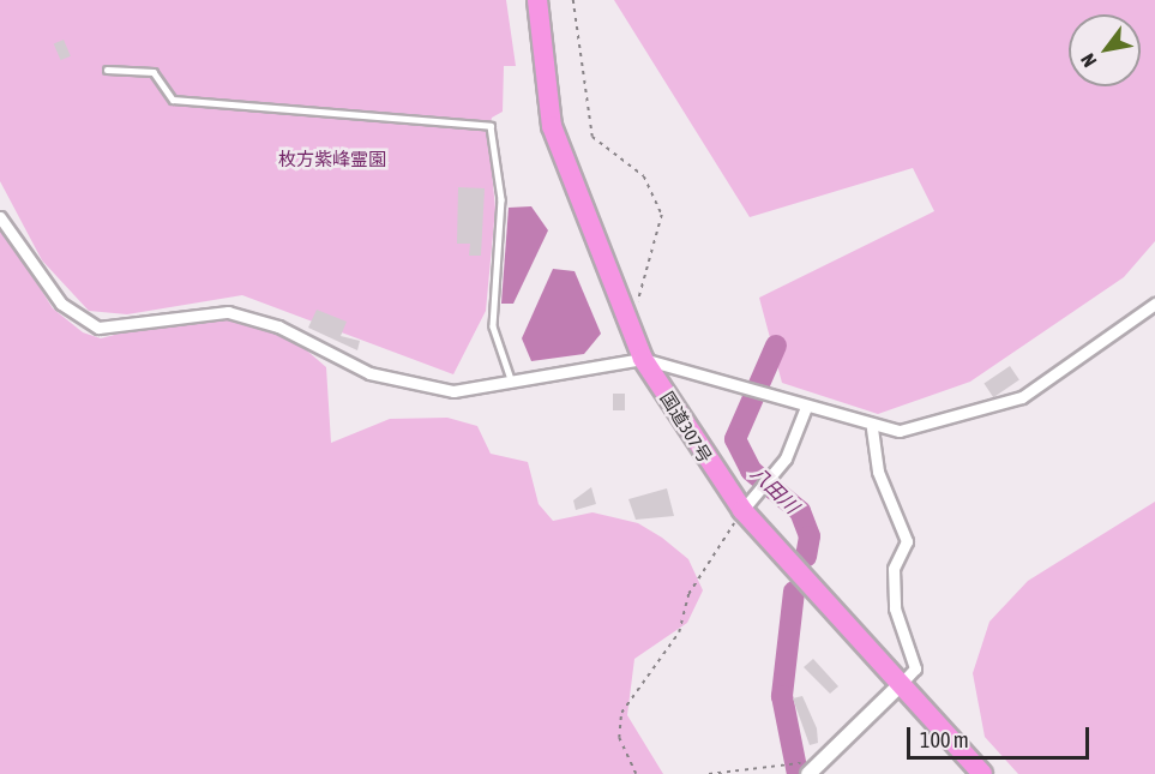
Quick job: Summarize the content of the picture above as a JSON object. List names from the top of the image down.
{
  "streets": {
    "highway": ["国道307号"]
  },
  "water": ["八田川"],
  "parks": ["枚方紫峰霊園"],
  "scale_bar": "100 m",
  "north": "bottom left"
}
